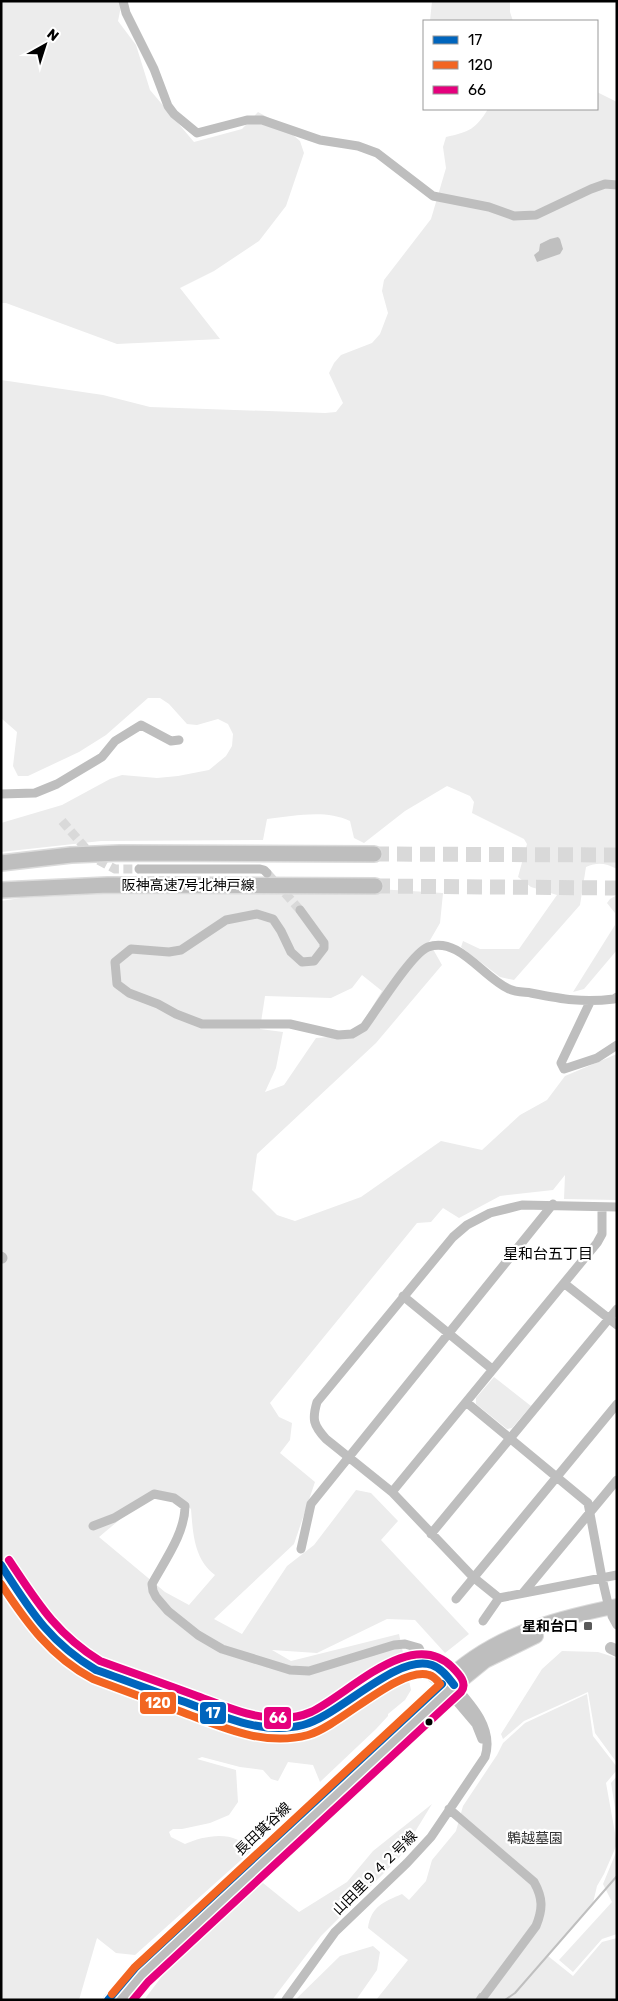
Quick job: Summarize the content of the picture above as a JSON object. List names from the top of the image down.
{
  "streets": {
    "highway": ["阪神高速7号北神戸線"],
    "street": ["長田箕谷線", "山田里９４２号線"]
  },
  "crossings": [
    ["長田箕谷線", "山田里９４２号線"]
  ],
  "districts": ["星和台五丁目"],
  "parks": ["鵯越墓園"],
  "places": {
    "transit": ["星和台口"]
  },
  "lines": ["transit line 66", "transit line 17", "transit line 120"],
  "legend": ["17", "120", "66"],
  "north": "top right"
}
